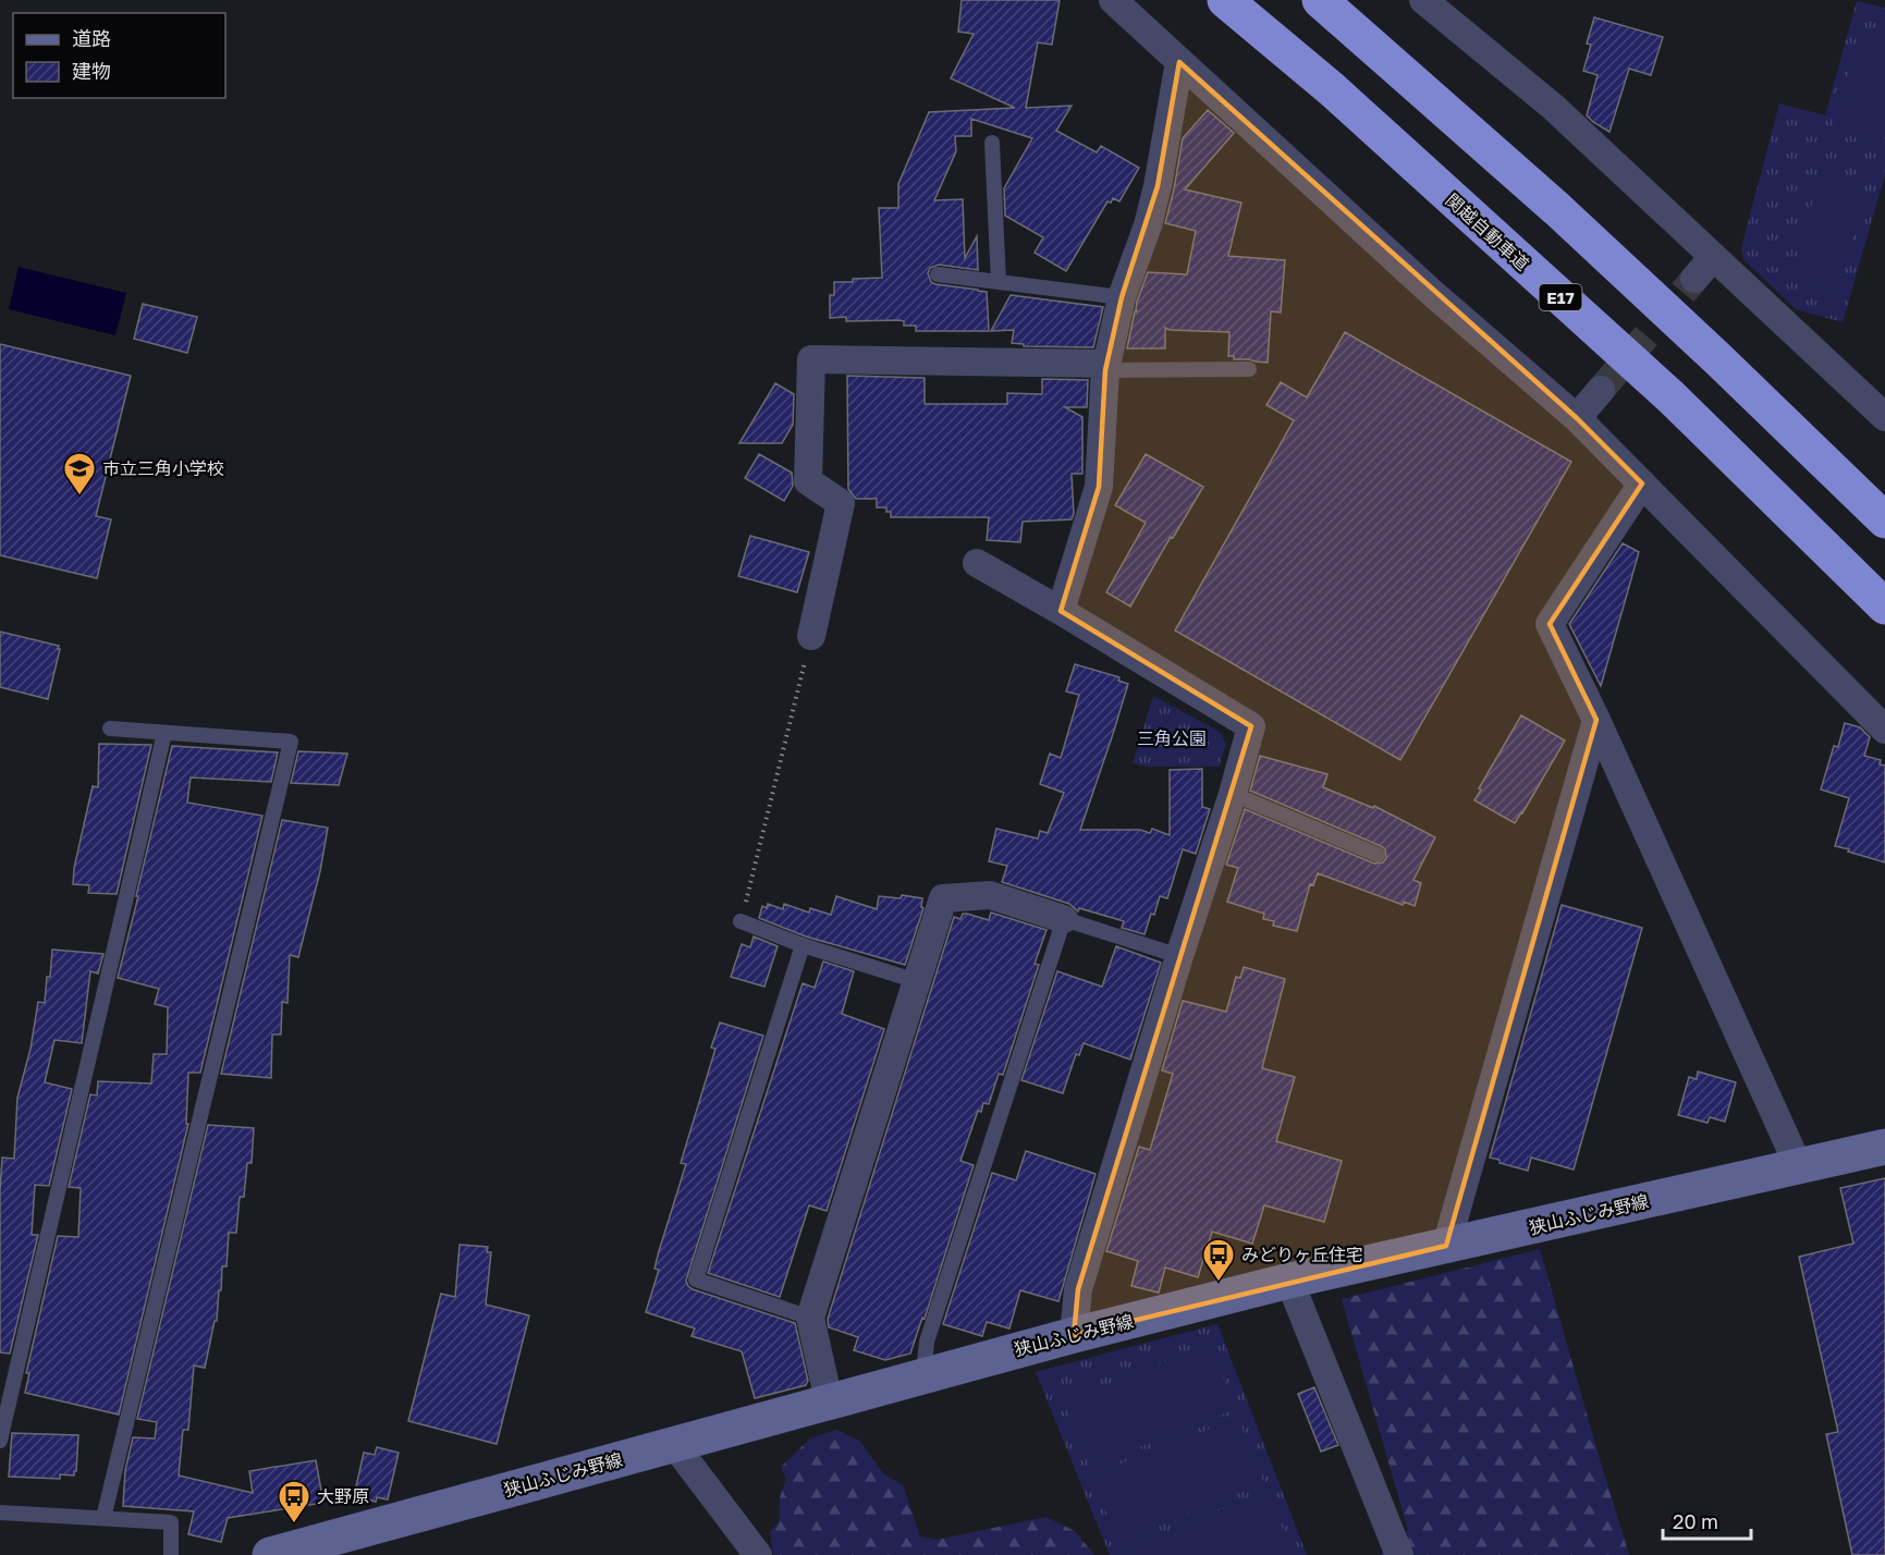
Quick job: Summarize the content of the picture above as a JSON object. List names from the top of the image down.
{
  "streets": {
    "highway": ["関越自動車道", "E17"],
    "main road": ["狭山ふじみ野線"]
  },
  "parks": ["三角公園"],
  "places": {
    "school or university": ["市立三角小学校"],
    "bus stop": ["みどりヶ丘住宅", "大野原"]
  },
  "legend": ["道路", "建物"],
  "scale_bar": "20 m"
}
